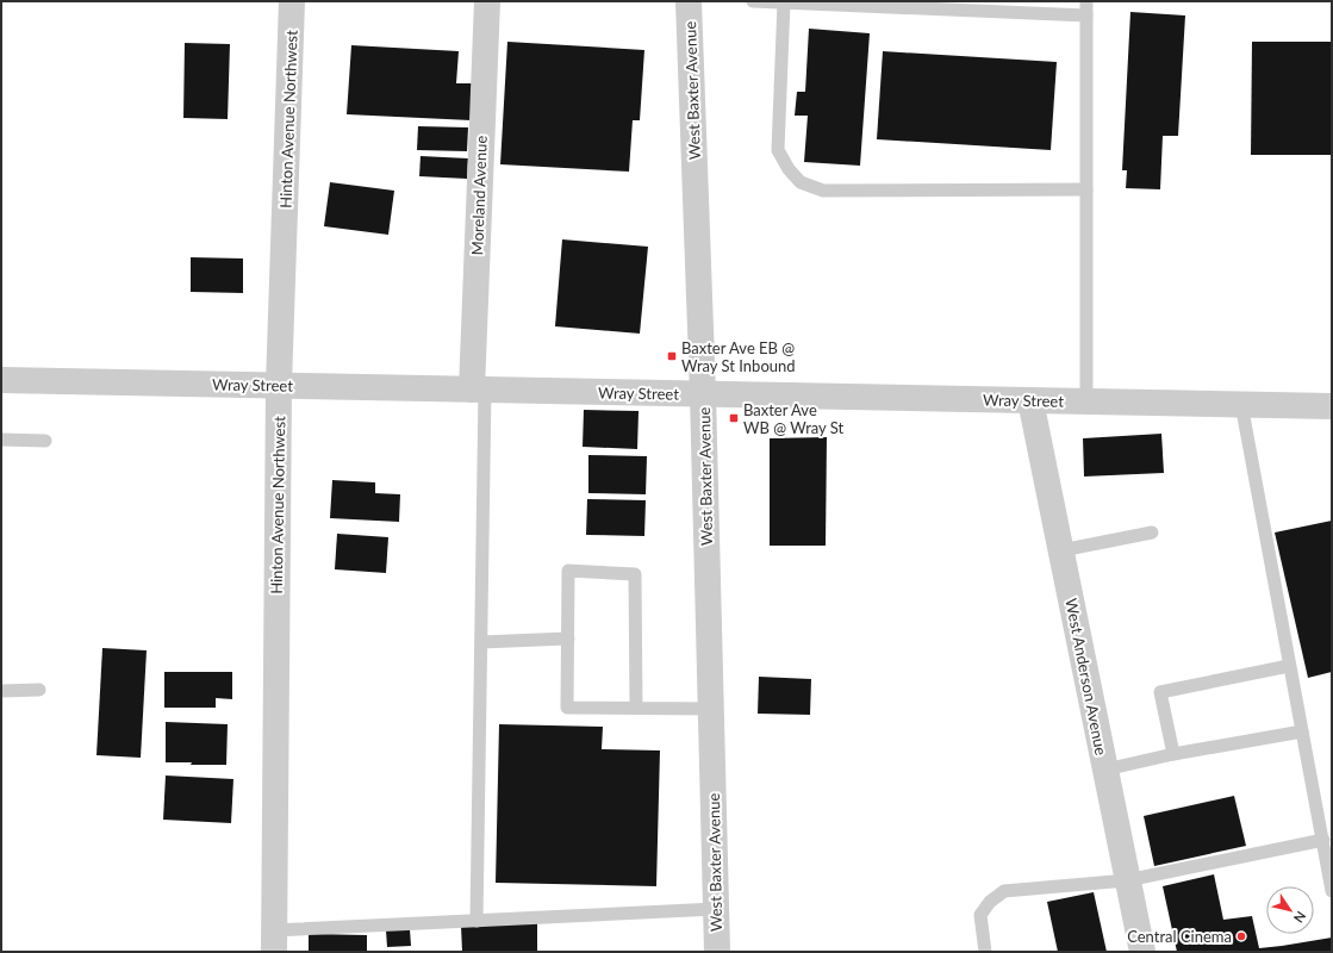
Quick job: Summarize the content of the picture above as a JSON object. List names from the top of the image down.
{
  "streets": {
    "street": [
      "West Baxter Avenue",
      "Hinton Avenue Northwest",
      "Moreland Avenue",
      "Wray Street",
      "West Anderson Avenue"
    ]
  },
  "crossings": [
    ["West Baxter Avenue", "Wray Street"],
    ["Hinton Avenue Northwest", "Wray Street"],
    ["Moreland Avenue", "Wray Street"],
    ["Wray Street", "West Anderson Avenue"]
  ],
  "places": {
    "transit": ["Baxter Ave EB @ Wray St Inbound", "Baxter Ave WB @ Wray St"],
    "other": ["Central Cinema"]
  },
  "north": "bottom right"
}
